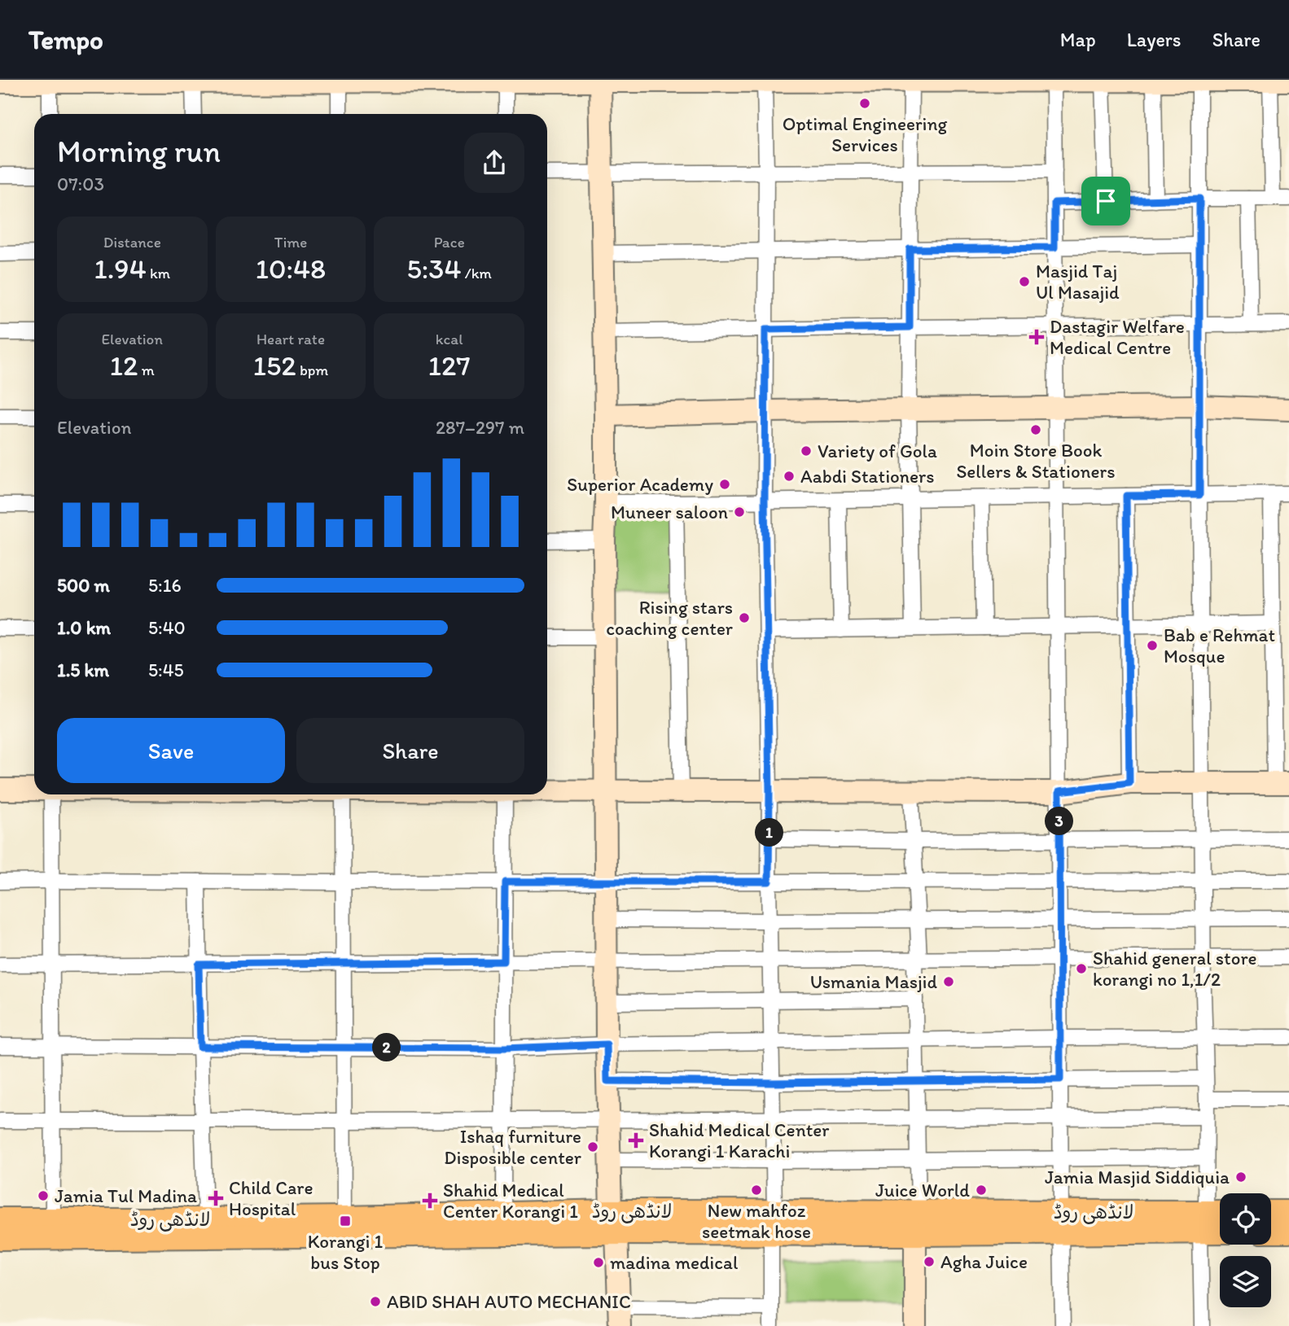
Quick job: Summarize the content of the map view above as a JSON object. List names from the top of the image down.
{
  "streets": {
    "main road": ["لانڈھی روڈ"]
  },
  "places": {
    "other": [
      "Optimal Engineering Services",
      "Masjid Taj Ul Masajid",
      "Moin Store Book Sellers & Stationers",
      "Variety of Gola",
      "Aabdi Stationers",
      "Superior Academy",
      "Muneer saloon",
      "Rising stars coaching center",
      "Bab e Rehmat Mosque",
      "Shahid general store korangi no 1,1/2",
      "Usmania Masjid",
      "Ishaq furniture Disposible center",
      "Jamia Masjid Siddiquia",
      "New mahfoz seetmak hose",
      "Juice World",
      "Jamia Tul Madina",
      "Agha Juice",
      "madina medical",
      "ABID SHAH AUTO MECHANIC"
    ],
    "health": [
      "Dastagir Welfare Medical Centre",
      "Shahid Medical Center Korangi 1 Karachi",
      "Child Care Hospital",
      "Shahid Medical Center Korangi 1"
    ],
    "transit": ["Korangi 1 bus Stop"]
  },
  "page": {
    "header": "Tempo",
    "nav": ["Map", "Layers", "Share"],
    "heading": ["Morning run", "07:03"],
    "stats": [
      ["Distance", "1.94 km"],
      ["Time", "10:48"],
      ["Pace", "5:34 /km"],
      ["Elevation", "12 m"],
      ["Heart rate", "152 bpm"],
      ["kcal", "127"]
    ],
    "chart": ["Elevation", "287–297 m"],
    "list": [
      {
        "name": "500 m",
        "note": "5:16"
      },
      {
        "name": "1.0 km",
        "note": "5:40"
      },
      {
        "name": "1.5 km",
        "note": "5:45"
      }
    ],
    "buttons": ["Save", "Share"],
    "pins": ["3", "1", "2"]
  }
}
